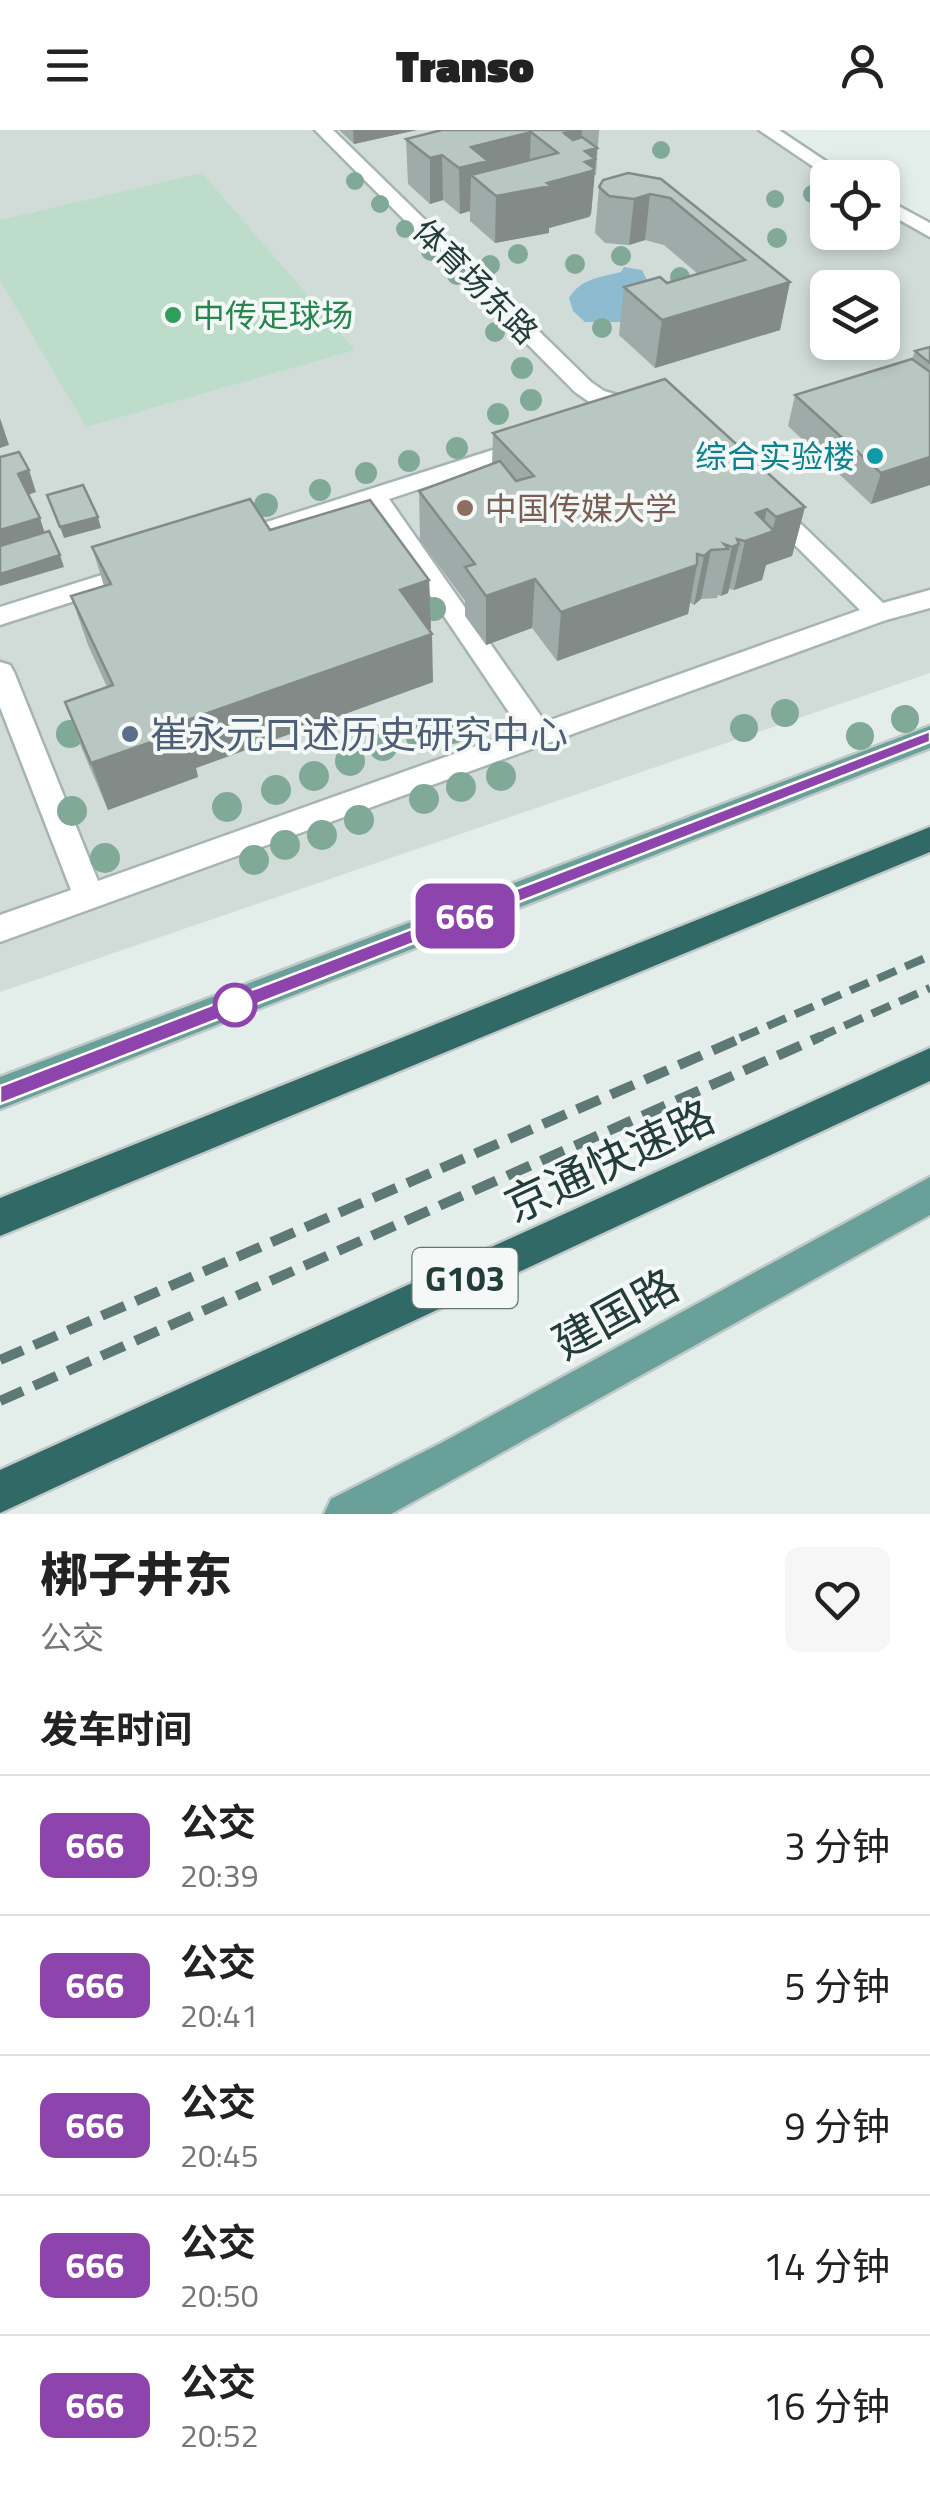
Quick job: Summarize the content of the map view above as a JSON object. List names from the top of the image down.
{
  "streets": {
    "highway": ["京通快速路", "G103"],
    "main road": ["建国路"],
    "lane": ["体育场东路"]
  },
  "places": [
    "中传足球场",
    "综合实验楼",
    "中国传媒大学",
    "崔永元口述历史研究中心"
  ],
  "lines": ["bus line 666"],
  "page": {
    "header": "Transo",
    "on_map": "666",
    "heading": [
      ["梆子井东", "公交"],
      "发车时间"
    ],
    "list": [
      {
        "mark": "666",
        "name": "公交",
        "note": "20:39",
        "value": "3 分钟"
      },
      {
        "mark": "666",
        "name": "公交",
        "note": "20:41",
        "value": "5 分钟"
      },
      {
        "mark": "666",
        "name": "公交",
        "note": "20:45",
        "value": "9 分钟"
      },
      {
        "mark": "666",
        "name": "公交",
        "note": "20:50",
        "value": "14 分钟"
      },
      {
        "mark": "666",
        "name": "公交",
        "note": "20:52",
        "value": "16 分钟"
      }
    ]
  }
}
